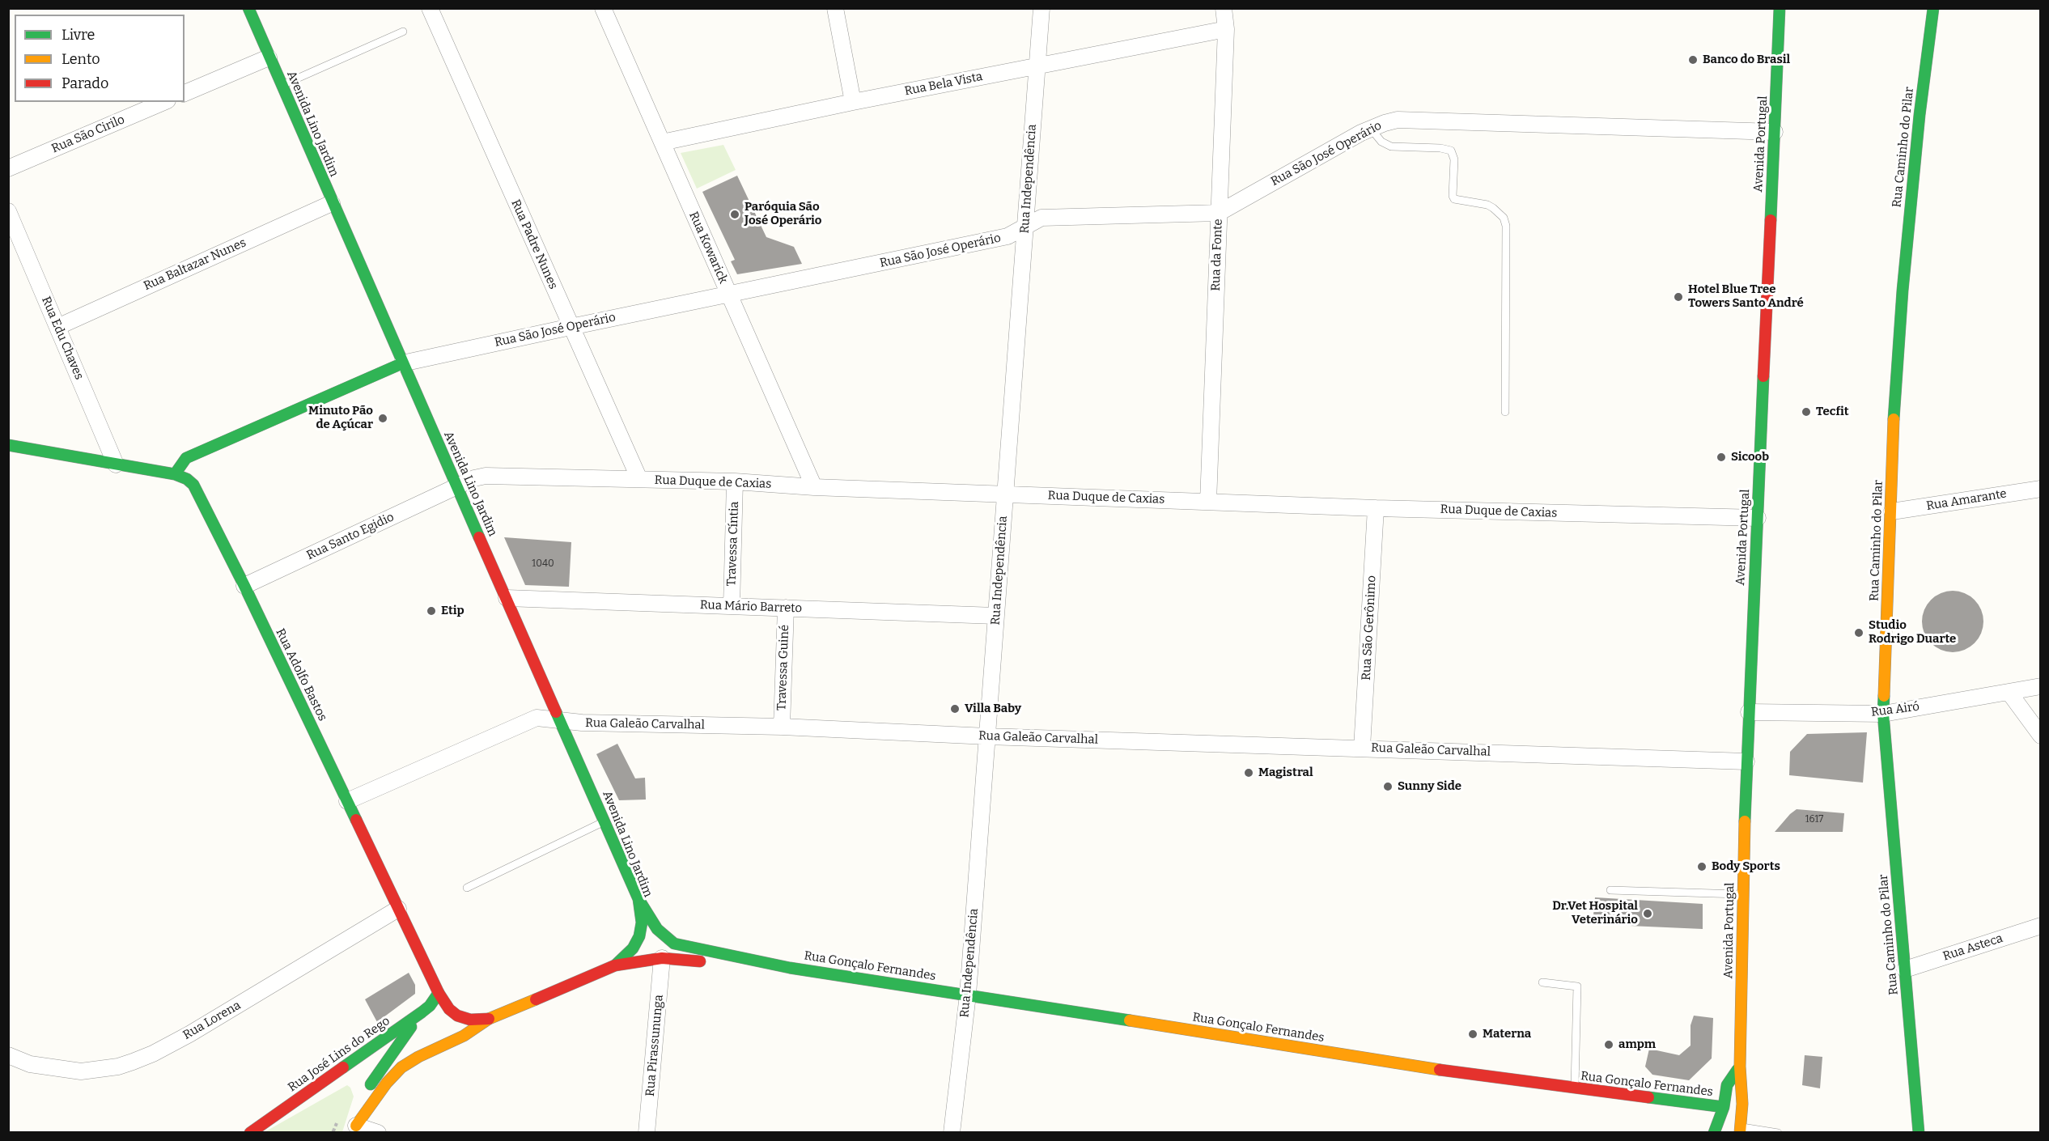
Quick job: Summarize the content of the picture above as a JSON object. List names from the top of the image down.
{
  "streets": {
    "main road": [
      "Avenida Lino Jardim",
      "Avenida Portugal",
      "Rua Caminho do Pilar",
      "Rua São José Operário",
      "Rua Adolfo Bastos",
      "Rua Gonçalo Fernandes",
      "Rua José Lins do Rego"
    ],
    "street": [
      "Rua Bela Vista",
      "Rua São Cirilo",
      "Rua Independência",
      "Rua Padre Nunes",
      "Rua Kowarick",
      "Rua da Fonte",
      "Rua Baltazar Nunes",
      "Rua Edu Chaves",
      "Rua Duque de Caxias",
      "Rua Amarante",
      "Rua Santo Egidio",
      "Travessa Cíntia",
      "Rua Mário Barreto",
      "Rua São Gerônimo",
      "Travessa Guiné",
      "Rua Airó",
      "Rua Galeão Carvalhal",
      "Rua Asteca",
      "Rua Lorena",
      "Rua Pirassununga"
    ]
  },
  "crossings": [
    ["Rua Bela Vista", "Rua Independência"],
    ["Rua Bela Vista", "Rua Kowarick"],
    ["Rua Bela Vista", "Rua da Fonte"],
    ["Avenida Lino Jardim", "Rua São José Operário"],
    ["Avenida Lino Jardim", "Rua Baltazar Nunes"],
    ["Avenida Lino Jardim", "Rua Duque de Caxias"],
    ["Avenida Lino Jardim", "Rua Santo Egidio"],
    ["Avenida Lino Jardim", "Rua Mário Barreto"],
    ["Avenida Lino Jardim", "Rua Galeão Carvalhal"],
    ["Avenida Lino Jardim", "Rua Gonçalo Fernandes"],
    ["Avenida Portugal", "Rua São José Operário"],
    ["Avenida Portugal", "Rua Duque de Caxias"],
    ["Avenida Portugal", "Rua Airó"],
    ["Avenida Portugal", "Rua Galeão Carvalhal"],
    ["Rua Caminho do Pilar", "Rua Amarante"],
    ["Rua Caminho do Pilar", "Rua Airó"],
    ["Rua Caminho do Pilar", "Rua Asteca"],
    ["Rua São José Operário", "Rua Independência"],
    ["Rua São José Operário", "Rua Padre Nunes"],
    ["Rua São José Operário", "Rua Kowarick"],
    ["Rua São José Operário", "Rua da Fonte"],
    ["Rua São José Operário", "Rua Adolfo Bastos"],
    ["Rua Independência", "Rua Duque de Caxias"],
    ["Rua Independência", "Rua Mário Barreto"],
    ["Rua Independência", "Rua Galeão Carvalhal"],
    ["Rua Independência", "Rua Gonçalo Fernandes"],
    ["Rua Padre Nunes", "Rua Duque de Caxias"],
    ["Rua Kowarick", "Rua Duque de Caxias"],
    ["Rua da Fonte", "Rua Duque de Caxias"],
    ["Rua Baltazar Nunes", "Rua Edu Chaves"],
    ["Rua Edu Chaves", "Rua Adolfo Bastos"],
    ["Rua Duque de Caxias", "Rua Santo Egidio"],
    ["Rua Duque de Caxias", "Travessa Cíntia"],
    ["Rua Duque de Caxias", "Rua São Gerônimo"],
    ["Rua Santo Egidio", "Rua Adolfo Bastos"],
    ["Travessa Cíntia", "Rua Mário Barreto"],
    ["Rua Mário Barreto", "Travessa Guiné"],
    ["Rua São Gerônimo", "Rua Galeão Carvalhal"],
    ["Travessa Guiné", "Rua Galeão Carvalhal"],
    ["Rua Adolfo Bastos", "Rua Galeão Carvalhal"],
    ["Rua Adolfo Bastos", "Rua Gonçalo Fernandes"],
    ["Rua Adolfo Bastos", "Rua Lorena"],
    ["Rua Adolfo Bastos", "Rua José Lins do Rego"],
    ["Rua Gonçalo Fernandes", "Rua Pirassununga"]
  ],
  "places": [
    "Banco do Brasil",
    "Paróquia São José Operário",
    "Hotel Blue Tree Towers Santo André",
    "Tecfit",
    "Minuto Pão de Açúcar",
    "Sicoob",
    "Etip",
    "Studio Rodrigo Duarte",
    "Villa Baby",
    "Magistral",
    "Sunny Side",
    "Body Sports",
    "Dr.Vet Hospital Veterinário",
    "Materna",
    "ampm"
  ],
  "house_numbers": ["1040", "1617"],
  "legend": ["Livre", "Lento", "Parado"]
}
